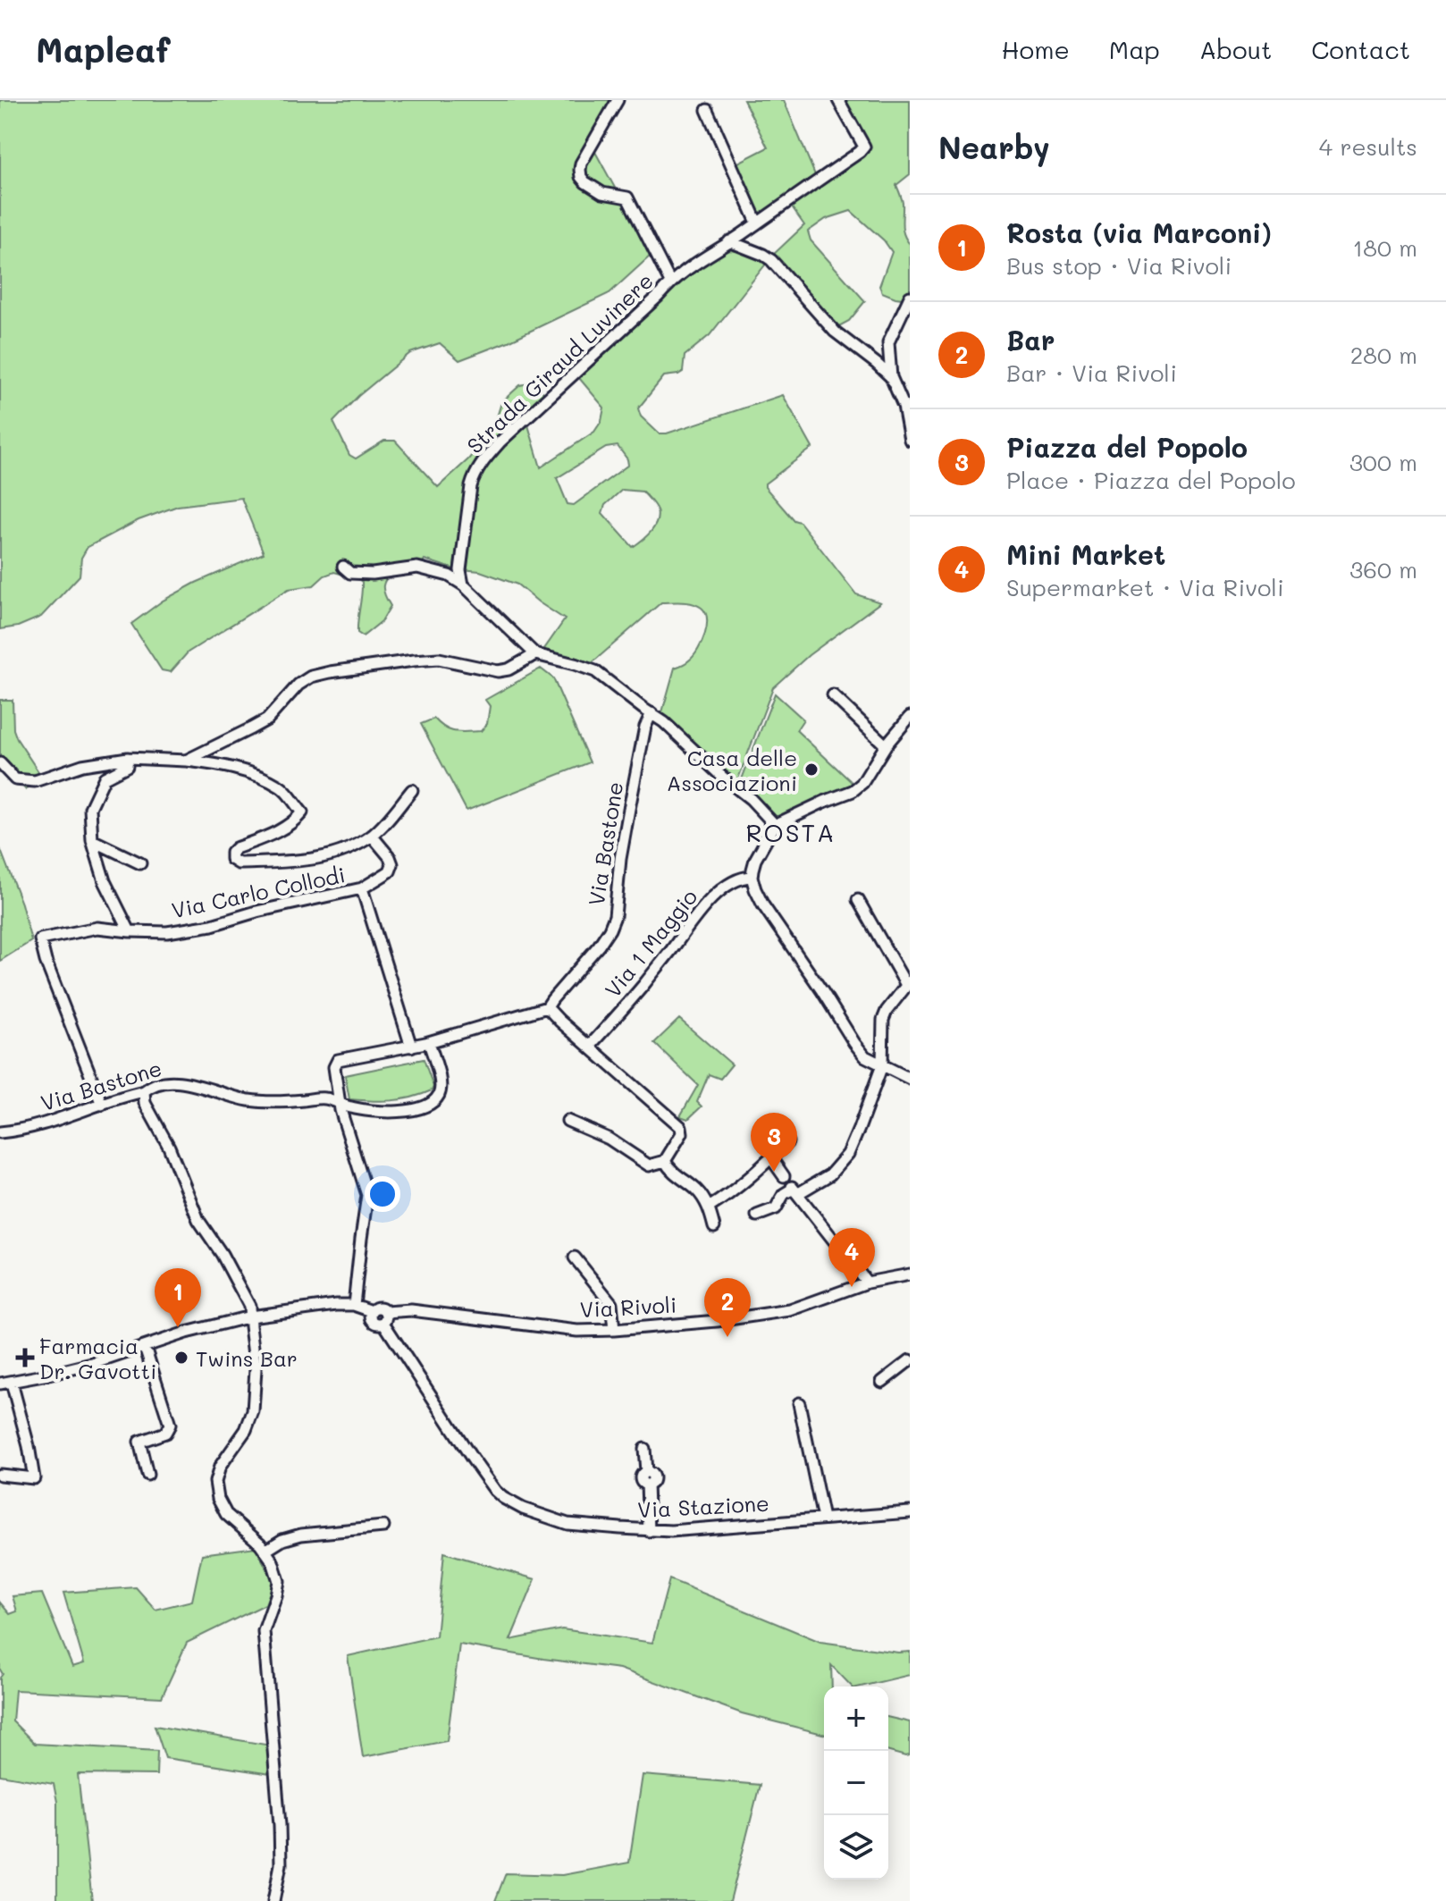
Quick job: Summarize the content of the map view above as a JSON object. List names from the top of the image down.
{
  "streets": {
    "street": [
      "Strada Giraud Luvinere",
      "Via Bastone",
      "Via Carlo Collodi",
      "Via 1 Maggio",
      "Via Rivoli",
      "Via Stazione"
    ]
  },
  "crossings": [
    ["Via Bastone", "Via Carlo Collodi"],
    ["Via Rivoli", "Via Stazione"]
  ],
  "districts": ["ROSTA"],
  "places": {
    "other": ["Casa delle Associazioni", "Twins Bar"],
    "health": ["Farmacia Dr. Gavotti"]
  },
  "page": {
    "header": "Mapleaf",
    "nav": [
      "Home",
      "Map",
      "About",
      "Contact"
    ],
    "heading": ["Nearby", "4 results"],
    "list": [
      {
        "mark": "1",
        "name": "Rosta (via Marconi)",
        "note": "Bus stop · Via Rivoli",
        "value": "180 m"
      },
      {
        "mark": "2",
        "name": "Bar",
        "note": "Bar · Via Rivoli",
        "value": "280 m"
      },
      {
        "mark": "3",
        "name": "Piazza del Popolo",
        "note": "Place · Piazza del Popolo",
        "value": "300 m"
      },
      {
        "mark": "4",
        "name": "Mini Market",
        "note": "Supermarket · Via Rivoli",
        "value": "360 m"
      }
    ],
    "pins": [
      "3",
      "4",
      "1",
      "2"
    ],
    "map_buttons": ["+", "−"]
  }
}
